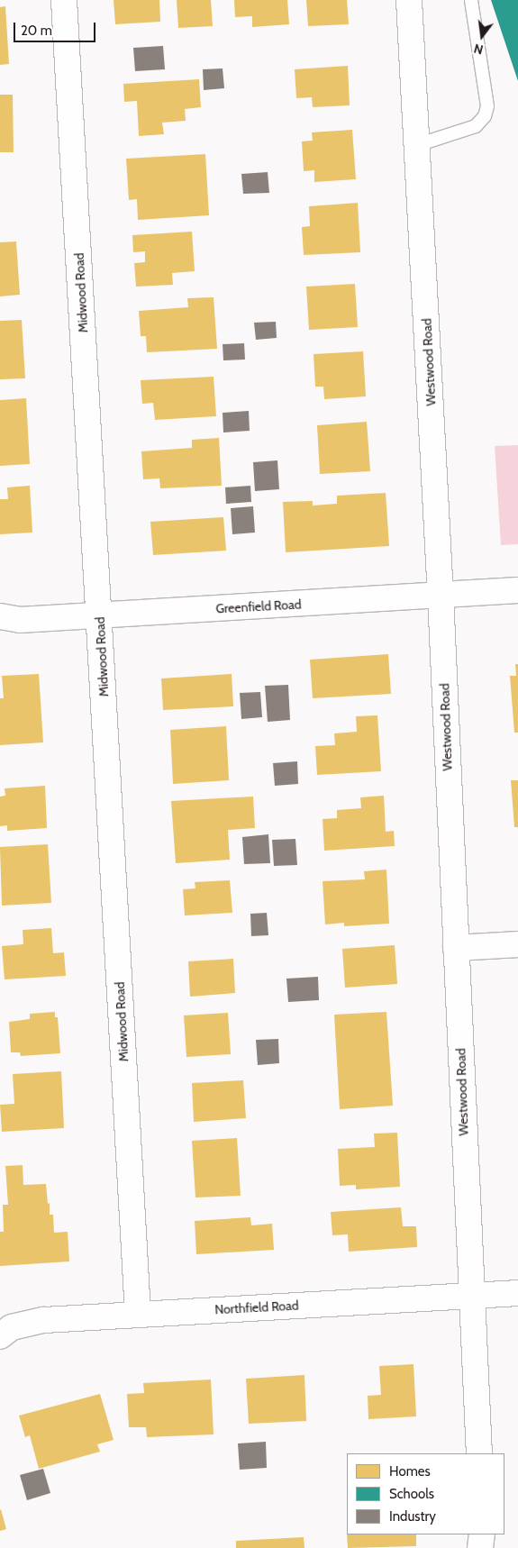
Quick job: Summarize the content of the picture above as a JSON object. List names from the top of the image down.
{
  "streets": {
    "street": [
      "Midwood Road",
      "Westwood Road",
      "Greenfield Road",
      "Northfield Road"
    ]
  },
  "crossings": [
    ["Midwood Road", "Greenfield Road"],
    ["Midwood Road", "Northfield Road"],
    ["Westwood Road", "Greenfield Road"],
    ["Westwood Road", "Northfield Road"]
  ],
  "legend": ["Homes", "Schools", "Industry"],
  "scale_bar": "20 m",
  "north": "bottom"
}
